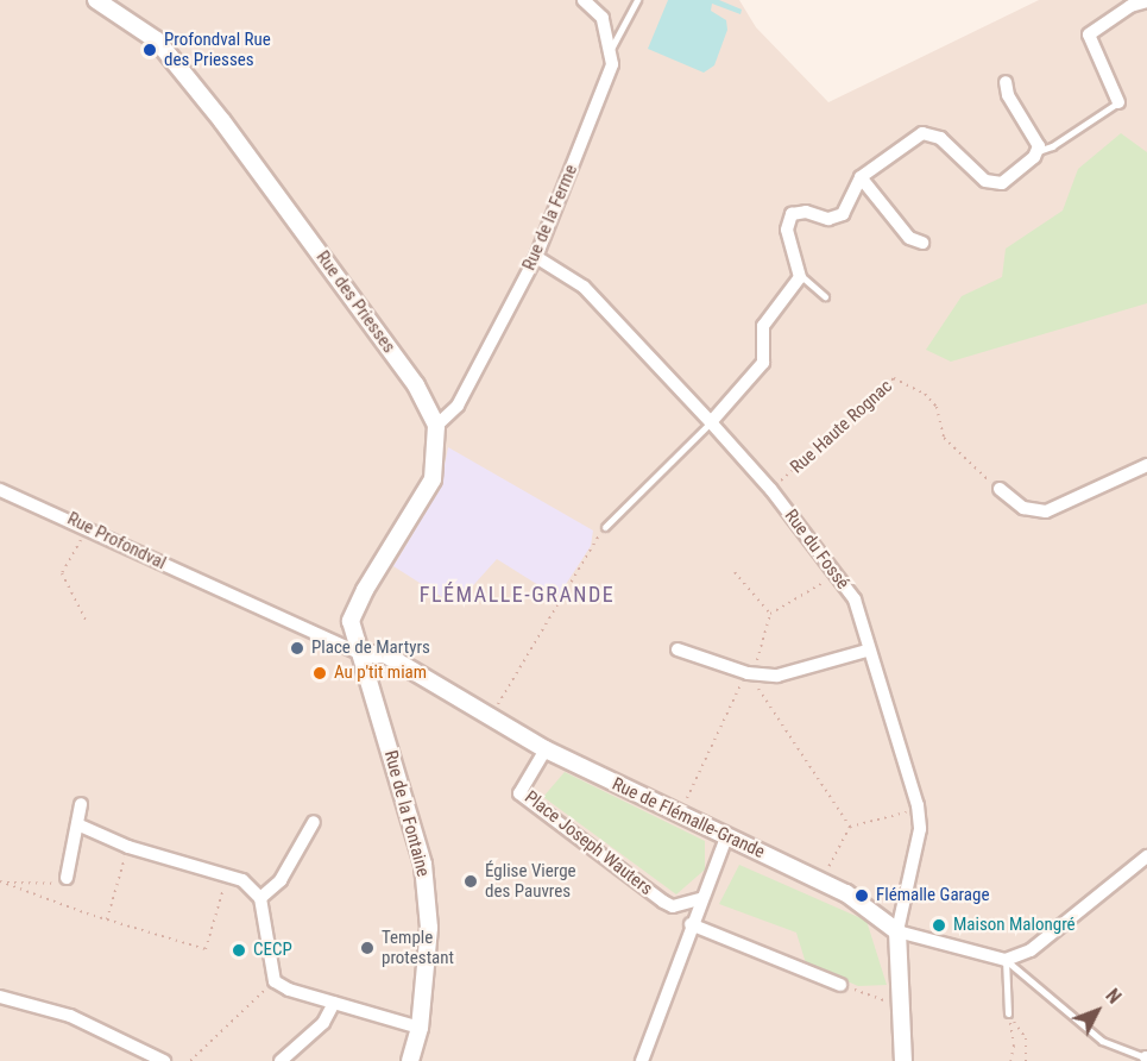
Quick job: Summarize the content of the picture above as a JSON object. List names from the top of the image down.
{
  "streets": {
    "street": [
      "Rue de la Ferme",
      "Rue des Priesses",
      "Rue Profondval",
      "Rue du Fossé",
      "Rue de la Fontaine",
      "Rue de Flémalle-Grande",
      "Place Joseph Wauters"
    ],
    "path": ["Rue Haute Rognac"]
  },
  "crossings": [
    ["Rue de la Ferme", "Rue des Priesses"],
    ["Rue de la Ferme", "Rue du Fossé"],
    ["Rue Haute Rognac", "Rue du Fossé"],
    ["Rue Profondval", "Rue de la Fontaine"],
    ["Rue Profondval", "Rue de Flémalle-Grande"],
    ["Rue du Fossé", "Rue de Flémalle-Grande"],
    ["Rue de la Fontaine", "Rue de Flémalle-Grande"],
    ["Rue de Flémalle-Grande", "Place Joseph Wauters"]
  ],
  "districts": ["FLÉMALLE-GRANDE"],
  "places": [
    "Profondval Rue des Priesses",
    "Place de Martyrs",
    "Au p'tit miam",
    "Église Vierge des Pauvres",
    "Flémalle Garage",
    "Maison Malongré",
    "Temple protestant",
    "CECP"
  ],
  "north": "top right"
}
